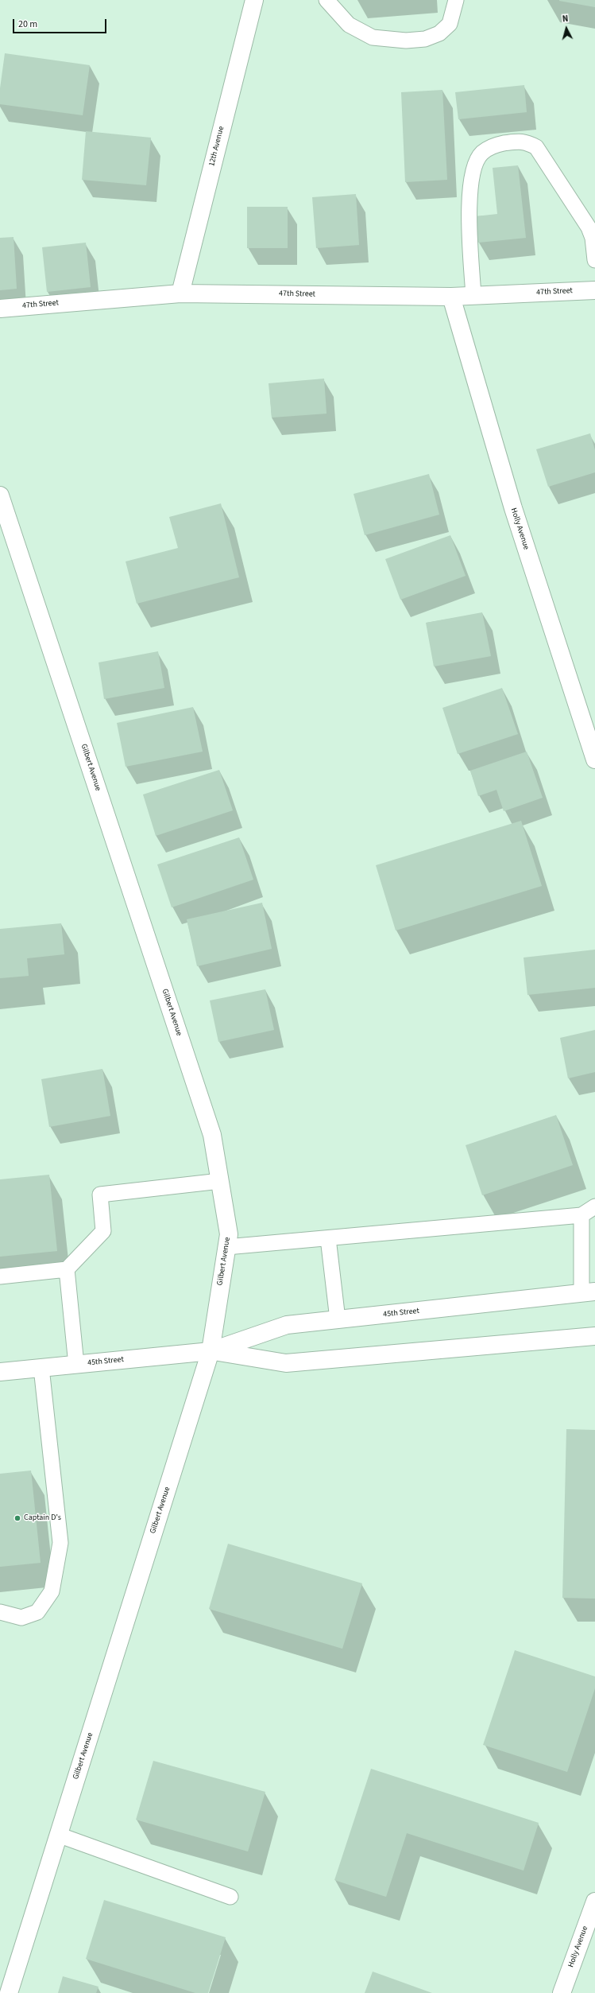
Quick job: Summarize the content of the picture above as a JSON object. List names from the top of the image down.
{
  "streets": {
    "street": [
      "12th Avenue",
      "47th Street",
      "Holly Avenue",
      "Gilbert Avenue",
      "45th Street"
    ]
  },
  "crossings": [
    ["12th Avenue", "47th Street"],
    ["47th Street", "Holly Avenue"],
    ["Gilbert Avenue", "45th Street"]
  ],
  "places": ["Captain D's"],
  "scale_bar": "20 m",
  "north": "top"
}
